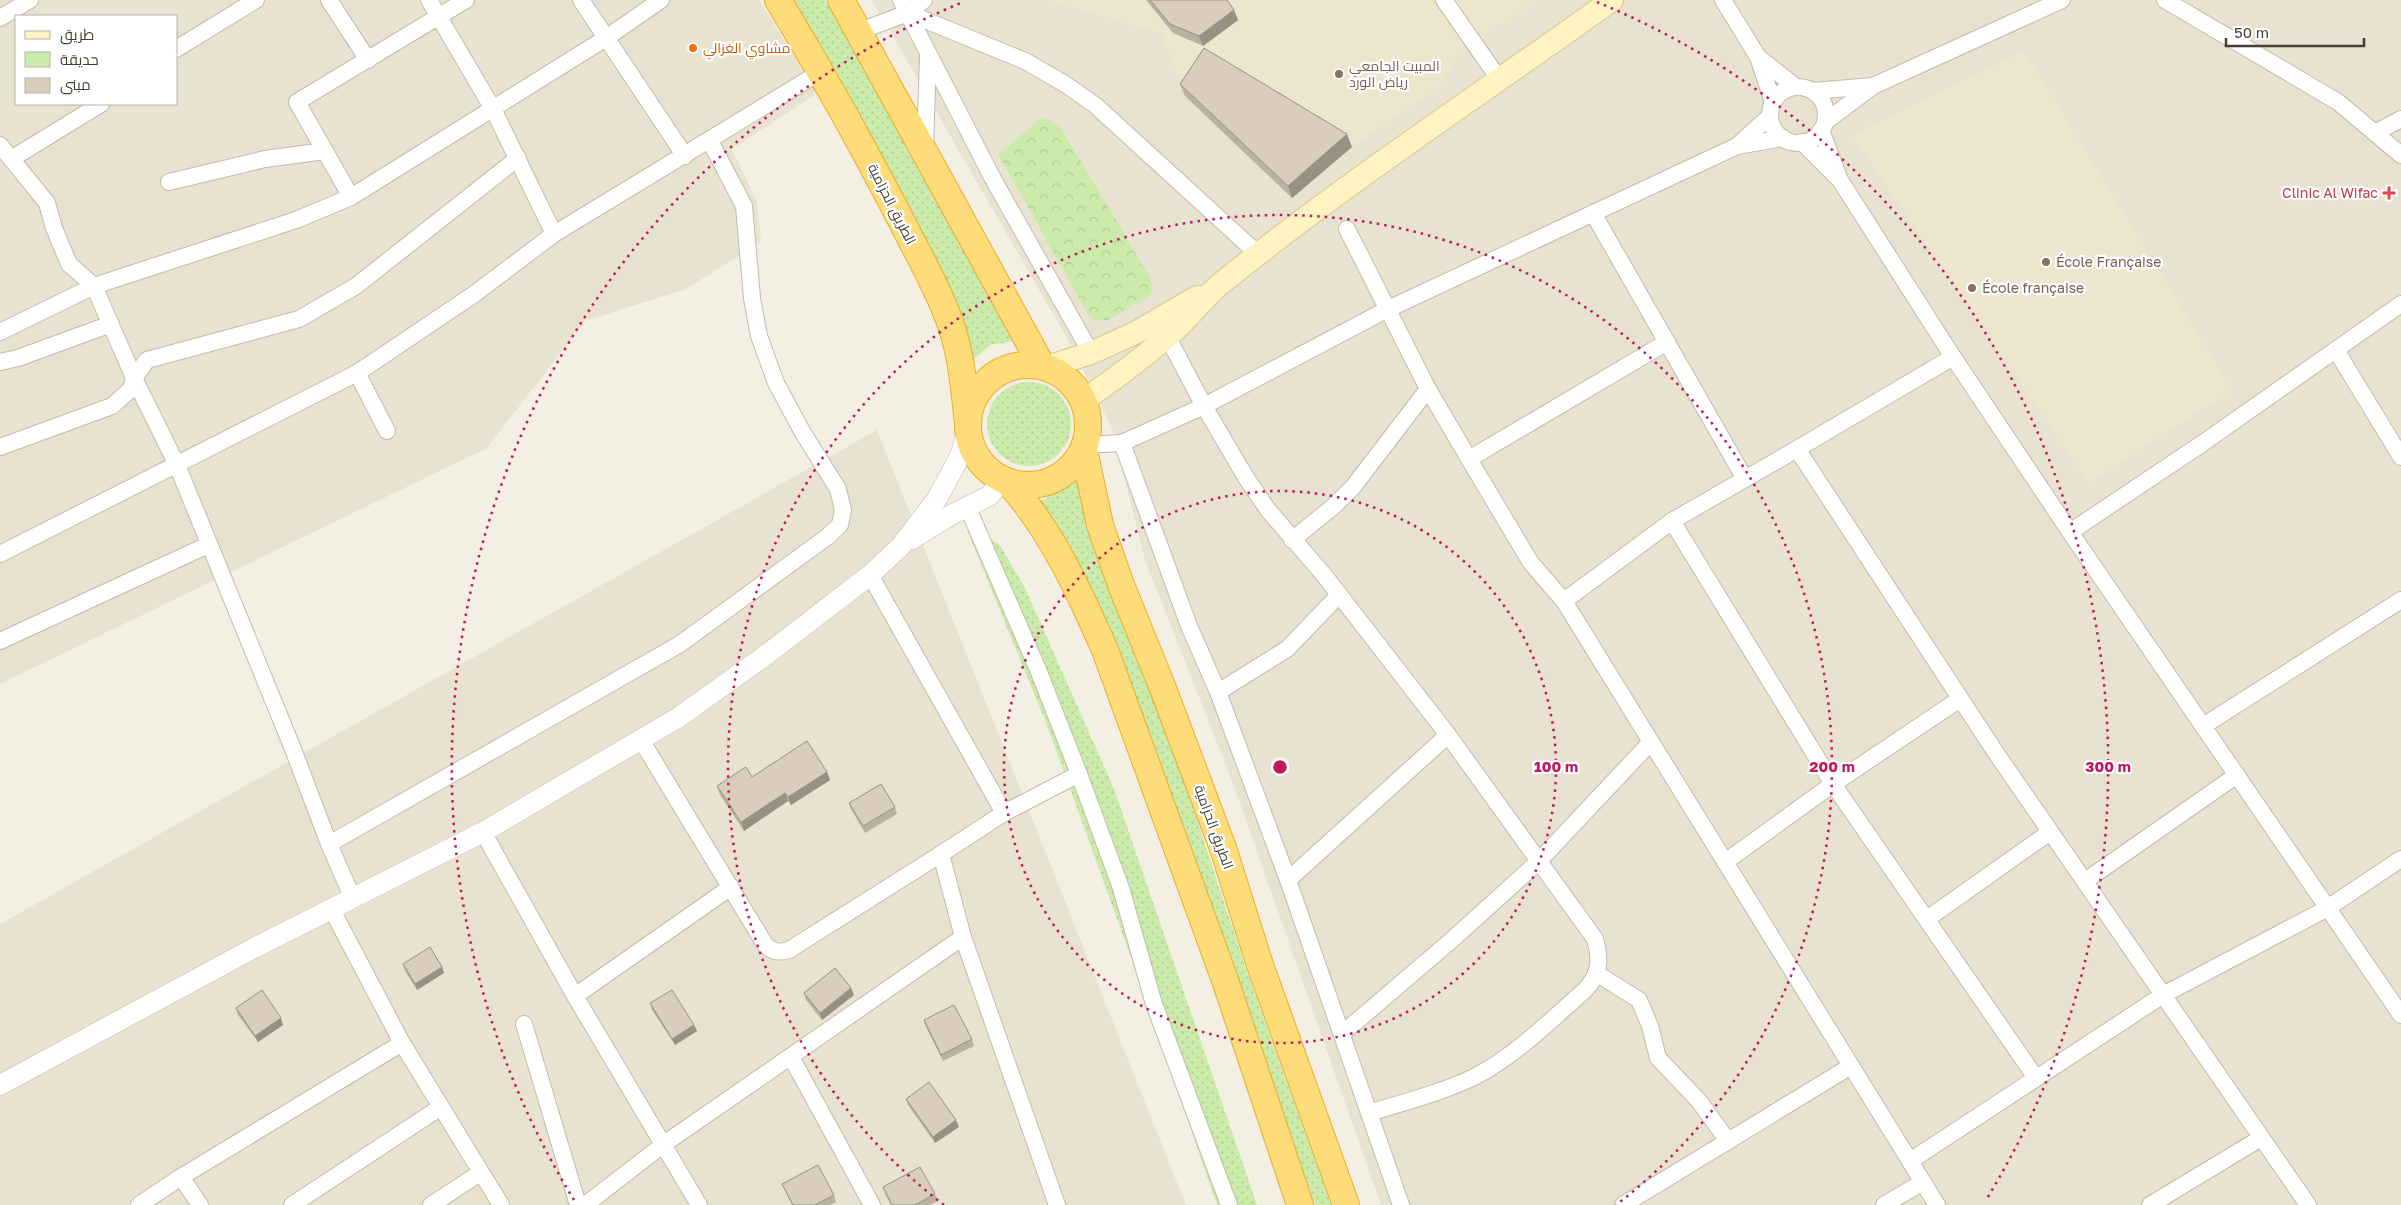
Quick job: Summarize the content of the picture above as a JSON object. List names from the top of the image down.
{
  "streets": {
    "highway": ["الطريق الحزامية"]
  },
  "places": {
    "other": [
      "مشاوي الغزالي",
      "المبيت الجامعي رياض الورد",
      "École Française",
      "École française"
    ],
    "health": ["Clinic Al Wifac"]
  },
  "legend": ["طريق", "حديقة", "مبنى"],
  "scale_bar": "50 m",
  "rings": ["100 m", "200 m", "300 m"]
}
